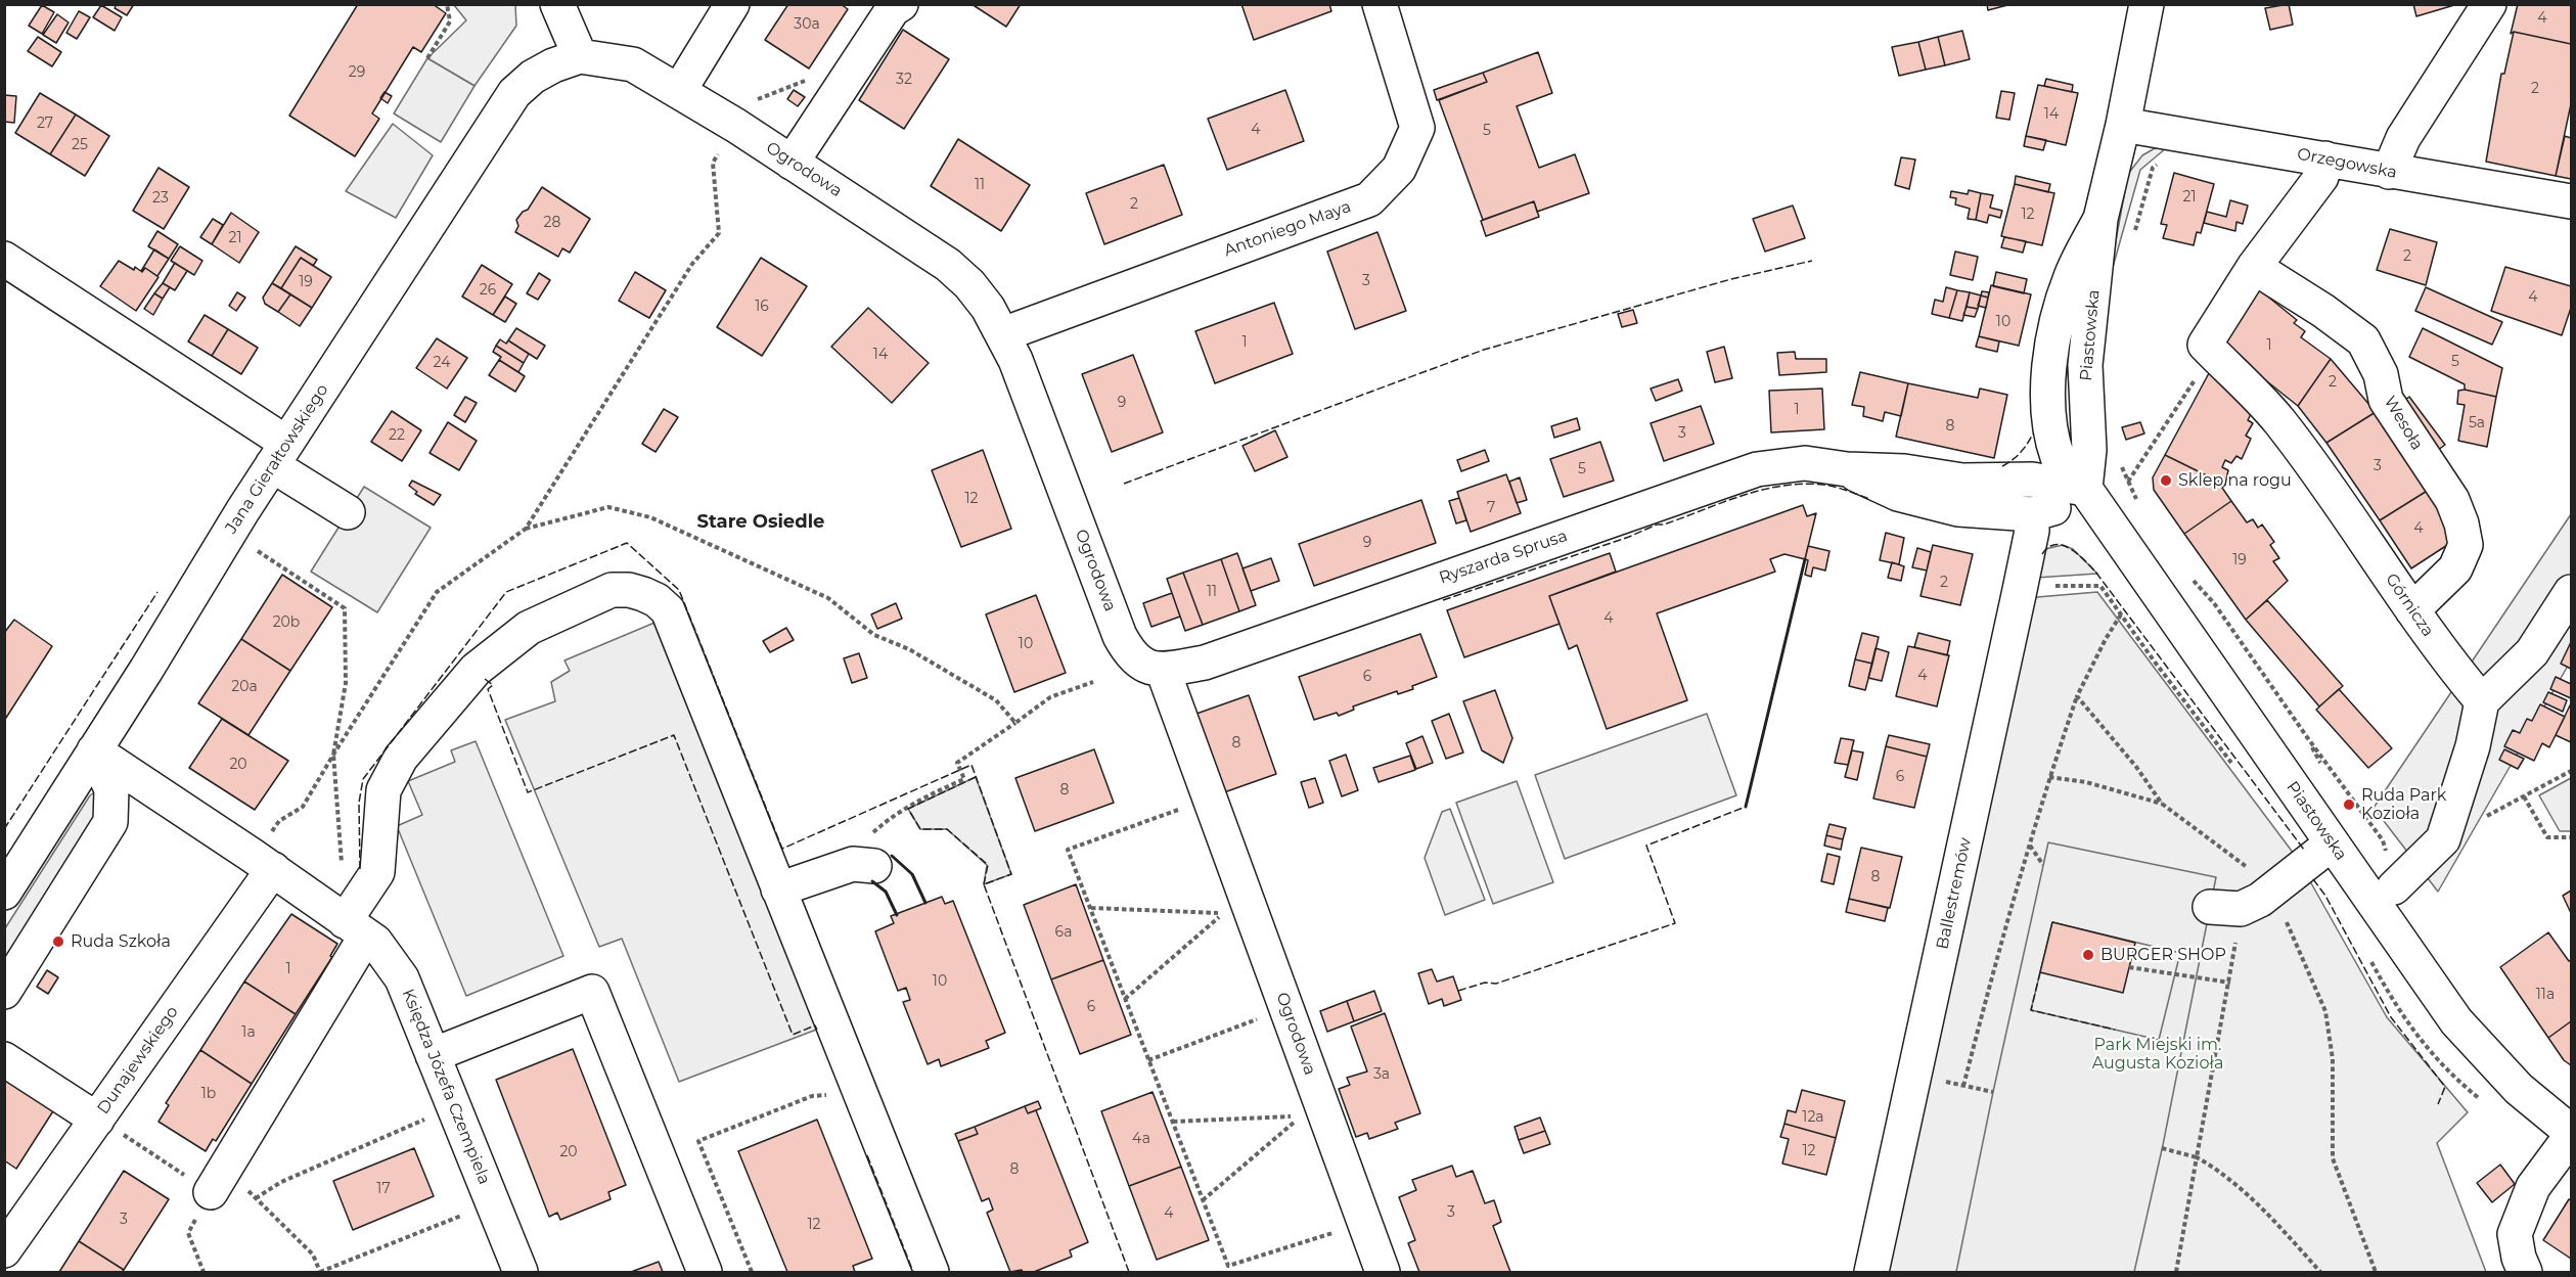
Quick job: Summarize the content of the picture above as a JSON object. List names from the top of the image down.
{
  "streets": {
    "street": [
      "Orzegowska",
      "Ogrodowa",
      "Antoniego Maya",
      "Piastowska",
      "Wesoła",
      "Jana Gierałtowskiego",
      "Ryszarda Sprusa",
      "Górnicza",
      "Ballestremów",
      "Dunajewskiego",
      "Księdza Józefa Czempiela"
    ]
  },
  "crossings": [
    ["Orzegowska", "Piastowska"],
    ["Ogrodowa", "Antoniego Maya"],
    ["Ogrodowa", "Jana Gierałtowskiego"],
    ["Ogrodowa", "Ryszarda Sprusa"],
    ["Piastowska", "Ryszarda Sprusa"],
    ["Wesoła", "Górnicza"],
    ["Jana Gierałtowskiego", "Księdza Józefa Czempiela"],
    ["Ryszarda Sprusa", "Ballestremów"],
    ["Dunajewskiego", "Księdza Józefa Czempiela"]
  ],
  "districts": ["Stare Osiedle"],
  "parks": ["Park Miejski im. Augusta Kozioła"],
  "places": [
    "Sklep na rogu",
    "Ruda Park Kozioła",
    "Ruda Szkoła",
    "BURGER SHOP"
  ],
  "house_numbers": [
    "4",
    "30a",
    "29",
    "32",
    "2",
    "14",
    "27",
    "4",
    "5",
    "25",
    "11",
    "21",
    "23",
    "2",
    "12",
    "28",
    "21",
    "2",
    "3",
    "19",
    "26",
    "4",
    "16",
    "10",
    "1",
    "1",
    "14",
    "5",
    "24",
    "2",
    "9",
    "1",
    "5a",
    "8",
    "3",
    "22",
    "3",
    "5",
    "12",
    "7",
    "4",
    "9",
    "19",
    "2",
    "11",
    "4",
    "20b",
    "10",
    "4",
    "6",
    "20a",
    "8",
    "20",
    "6",
    "8",
    "8",
    "6a",
    "1",
    "10",
    "11a",
    "6",
    "1a",
    "3a",
    "1b",
    "12a",
    "4a",
    "12",
    "20",
    "8",
    "17",
    "3",
    "4",
    "3",
    "12"
  ]
}
